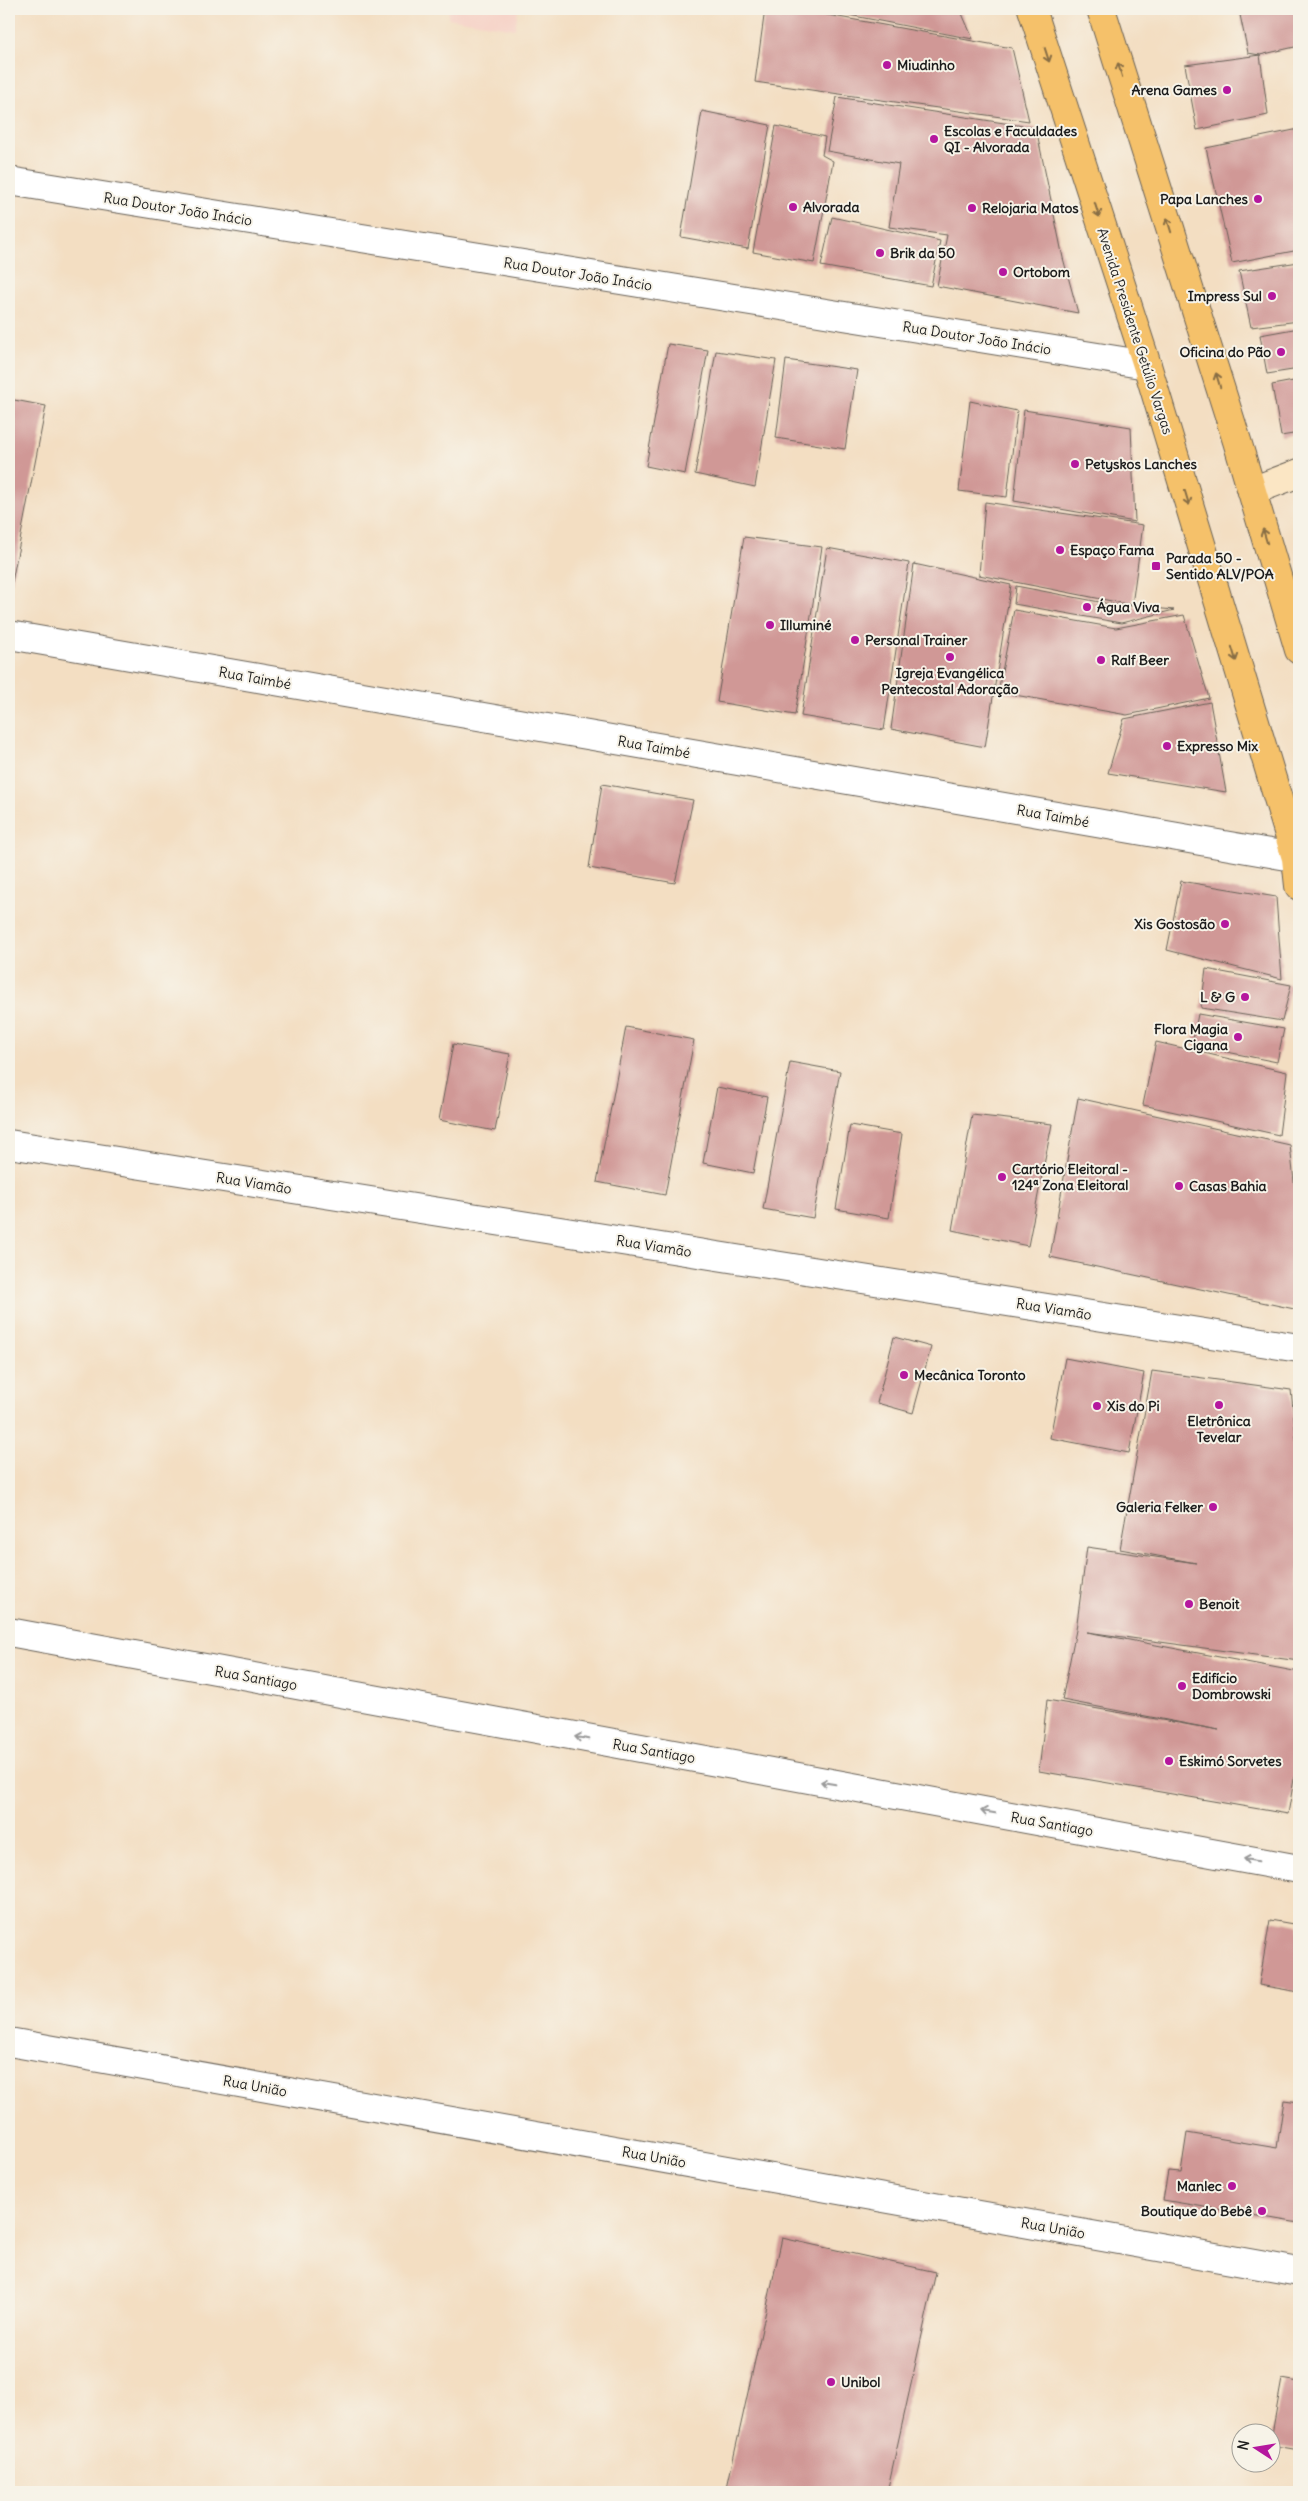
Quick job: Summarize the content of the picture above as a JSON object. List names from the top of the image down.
{
  "streets": {
    "main road": ["Avenida Presidente Getúlio Vargas"],
    "street": [
      "Rua Doutor João Inácio",
      "Rua Taimbé",
      "Rua Viamão",
      "Rua Santiago",
      "Rua União"
    ]
  },
  "crossings": [
    ["Rua Doutor João Inácio", "Avenida Presidente Getúlio Vargas"],
    ["Avenida Presidente Getúlio Vargas", "Rua Taimbé"]
  ],
  "one_way": ["Rua Santiago"],
  "places": {
    "other": [
      "Miudinho",
      "Arena Games",
      "Escolas e Faculdades QI - Alvorada",
      "Papa Lanches",
      "Alvorada",
      "Relojaria Matos",
      "Brik da 50",
      "Ortobom",
      "Impress Sul",
      "Oficina do Pão",
      "Petyskos Lanches",
      "Espaço Fama",
      "Água Viva",
      "Illuminé",
      "Personal Trainer",
      "Igreja Evangélica Pentecostal Adoração",
      "Ralf Beer",
      "Expresso Mix",
      "Xis Gostosão",
      "L & G",
      "Flora Magia Cigana",
      "Cartório Eleitoral - 124ª Zona Eleitoral",
      "Casas Bahia",
      "Mecânica Toronto",
      "Eletrônica Tevelar",
      "Xis do Pi",
      "Galeria Felker",
      "Benoit",
      "Edifício Dombrowski",
      "Eskimó Sorvetes",
      "Manlec",
      "Boutique do Bebê",
      "Unibol"
    ],
    "transit": ["Parada 50 - Sentido ALV/POA"]
  },
  "north": "left"
}
